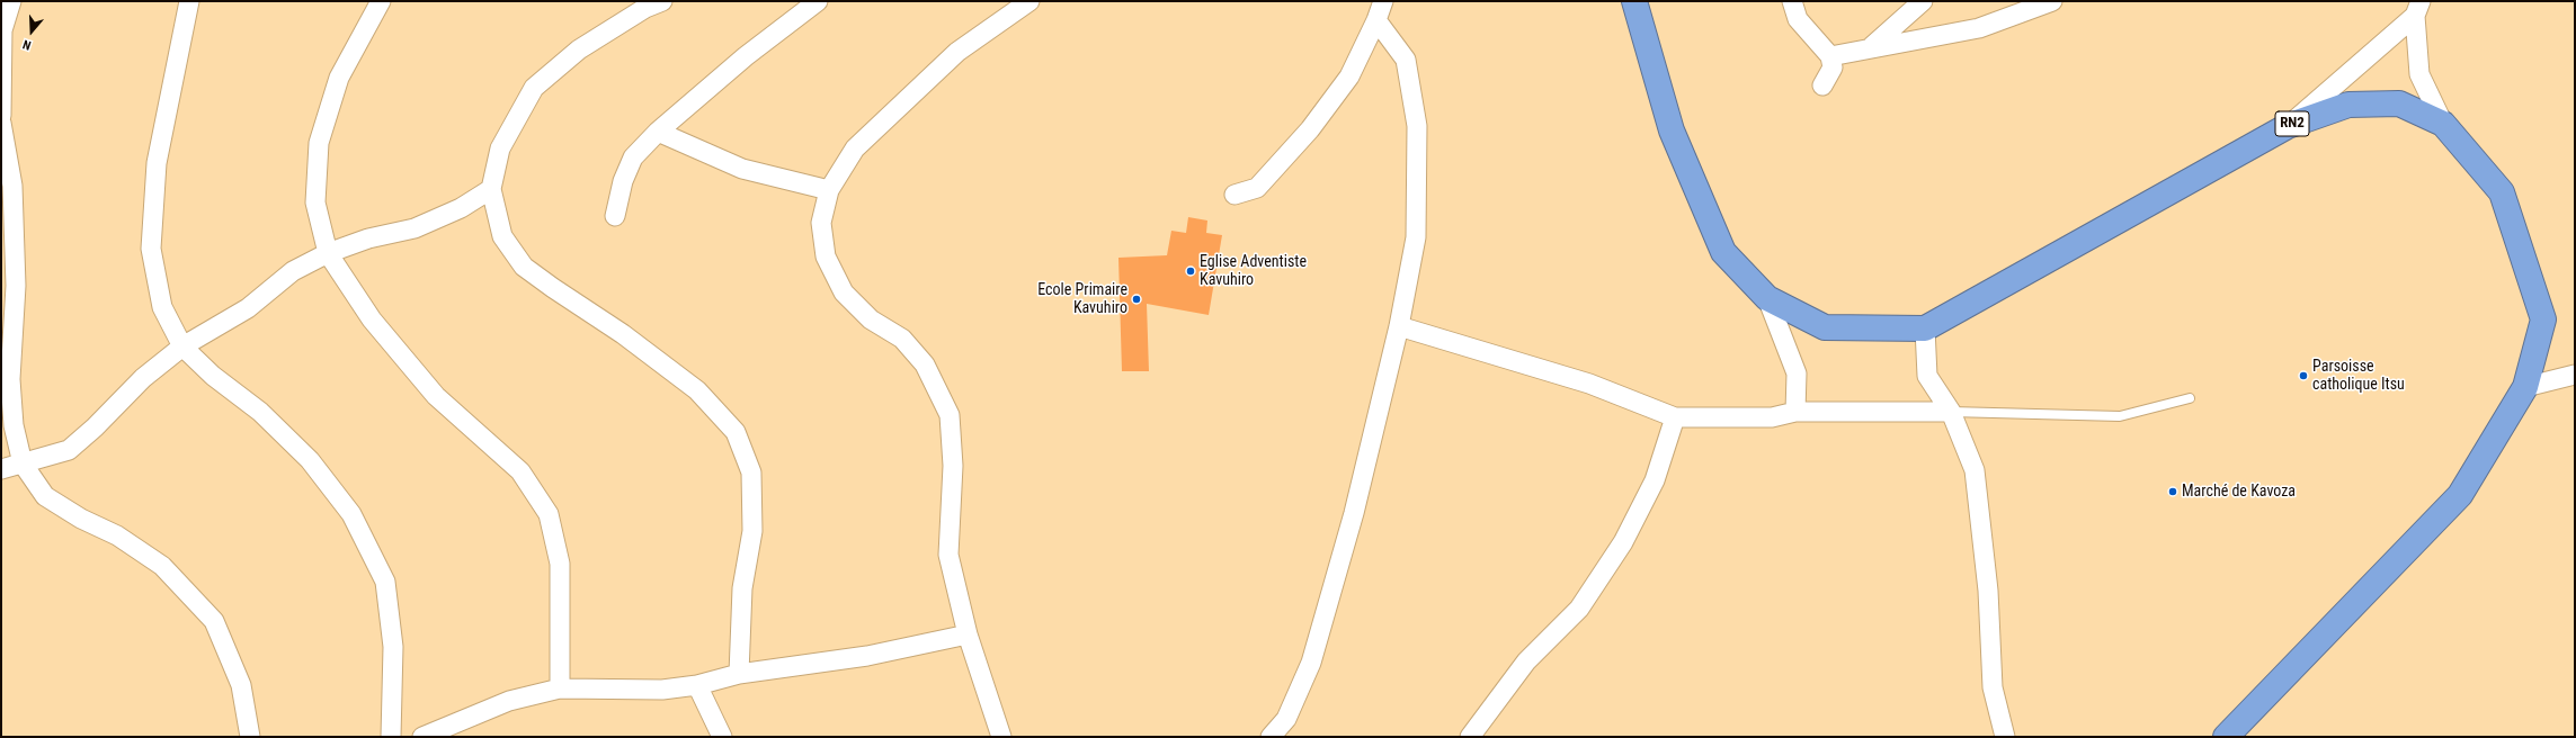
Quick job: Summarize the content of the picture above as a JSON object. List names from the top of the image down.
{
  "streets": {
    "highway": ["RN2"]
  },
  "places": [
    "Eglise Adventiste Kavuhiro",
    "Ecole Primaire Kavuhiro",
    "Parsoisse catholique Itsu",
    "Marché de Kavoza"
  ],
  "north": "bottom"
}
